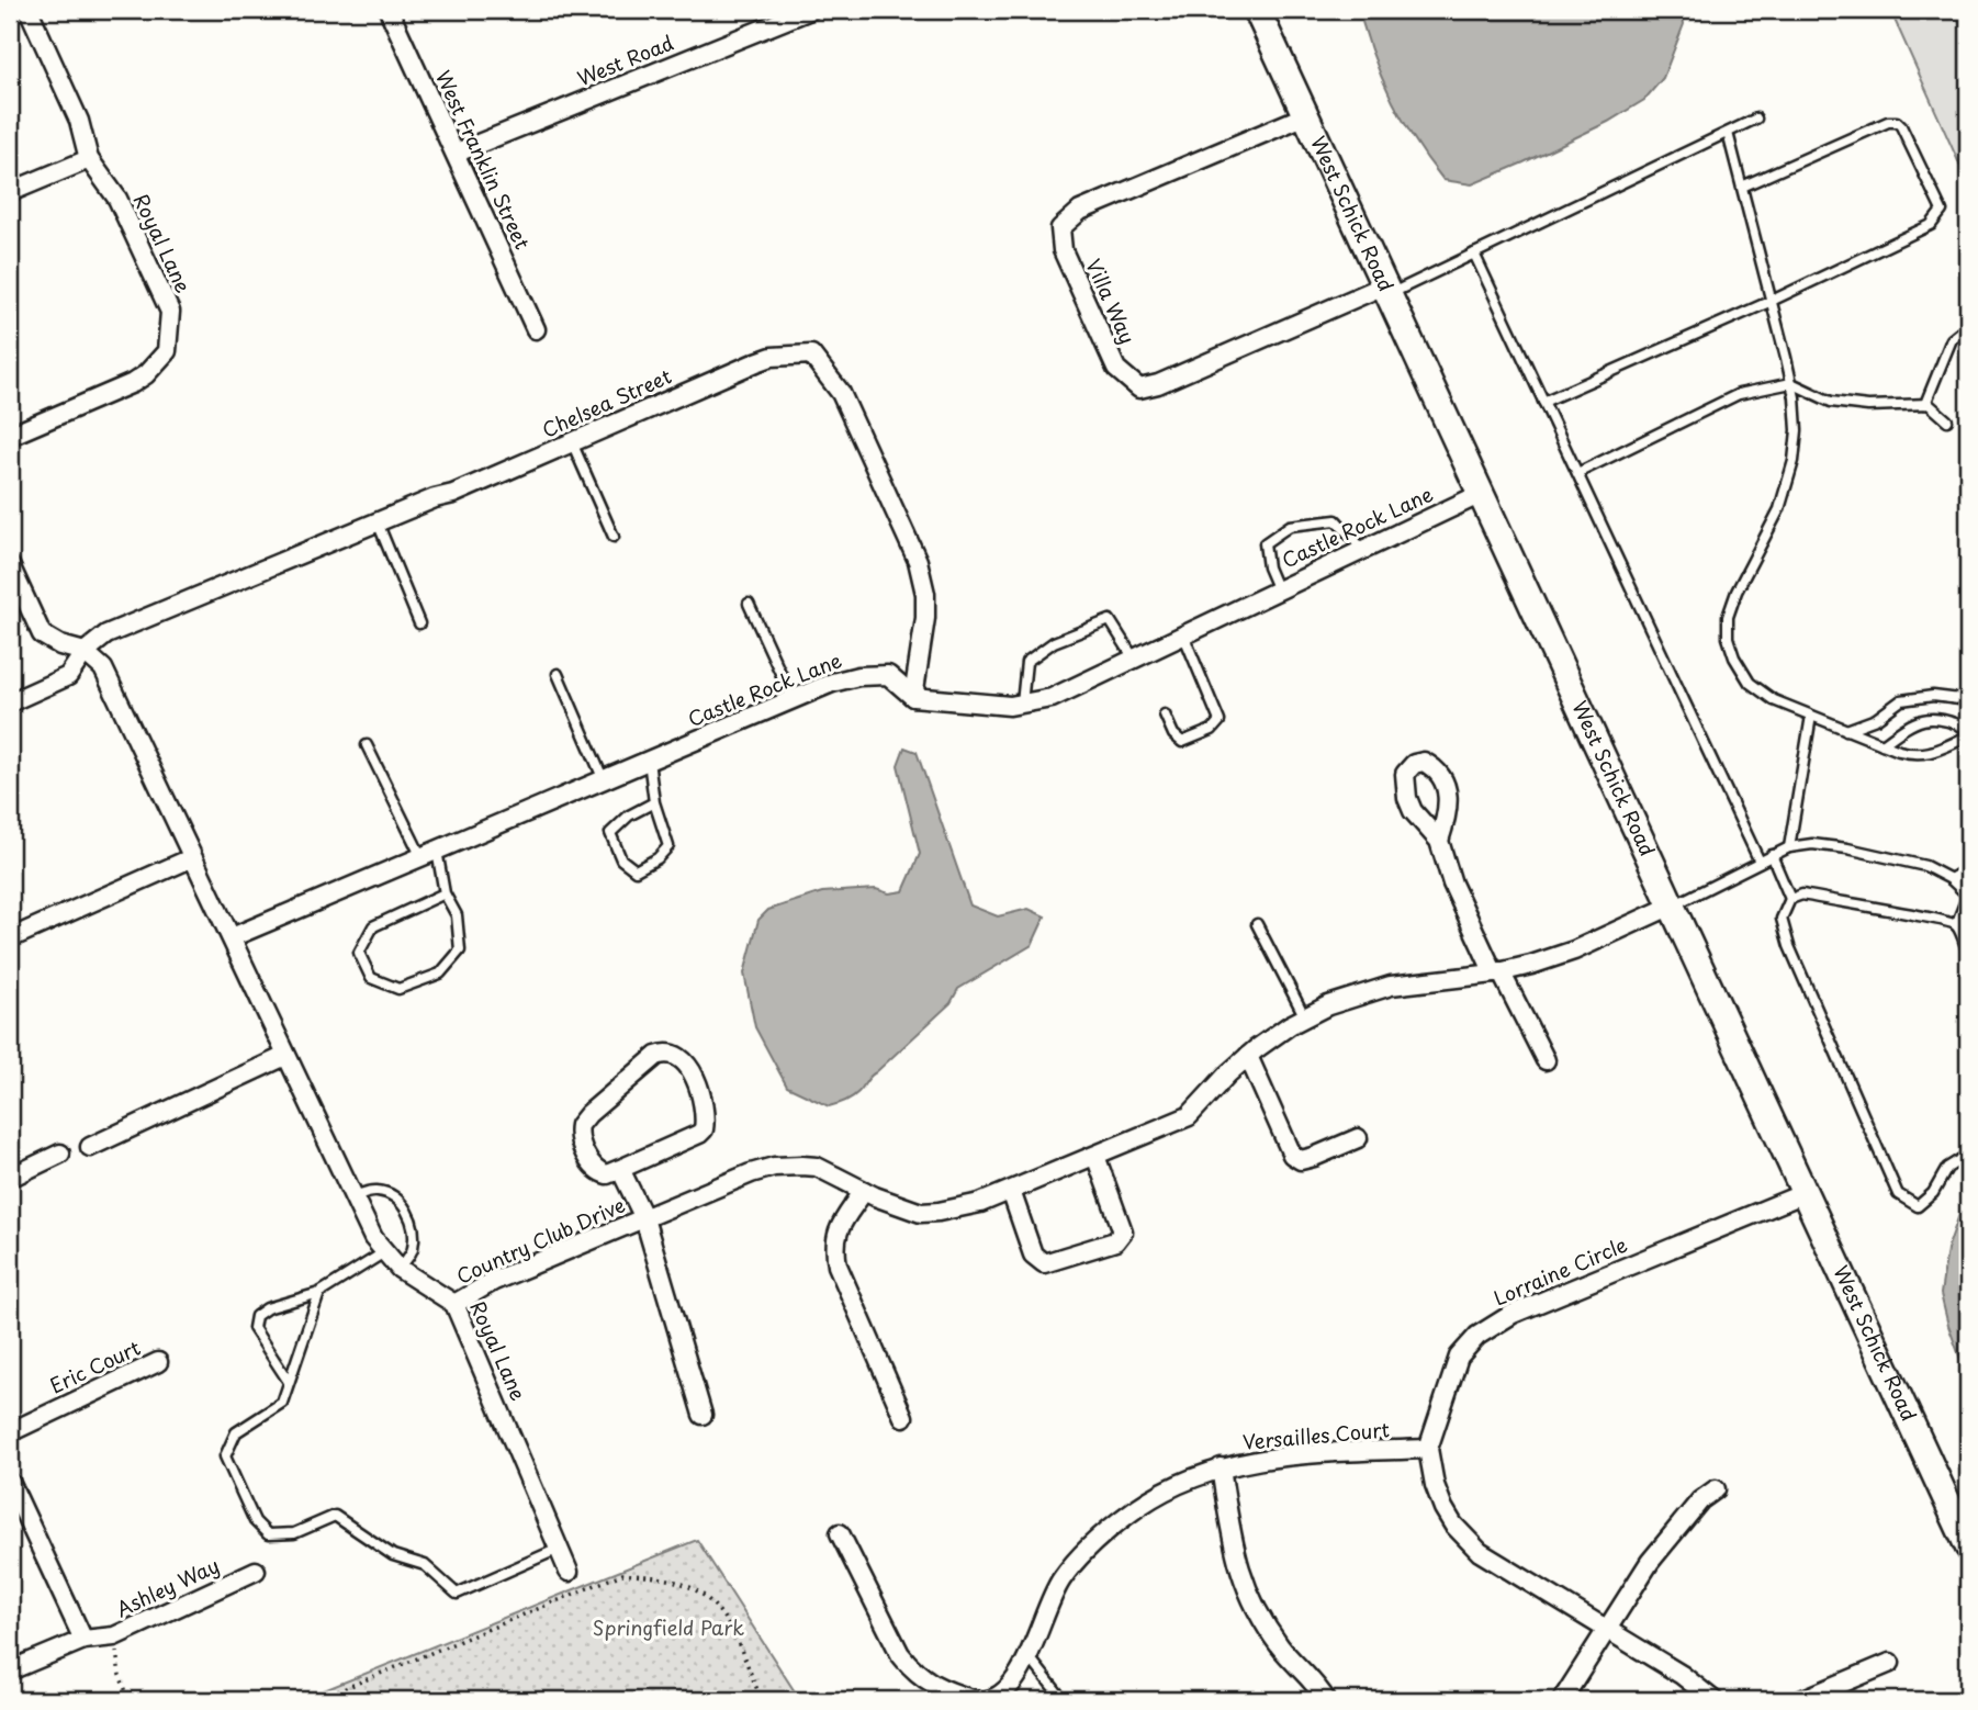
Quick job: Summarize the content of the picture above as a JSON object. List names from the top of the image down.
{
  "streets": {
    "street": [
      "West Road",
      "West Franklin Street",
      "West Schick Road",
      "Royal Lane",
      "Villa Way",
      "Chelsea Street",
      "Castle Rock Lane",
      "Country Club Drive",
      "Lorraine Circle",
      "Eric Court",
      "Versailles Court",
      "Ashley Way"
    ]
  },
  "crossings": [
    ["West Road", "West Franklin Street"],
    ["West Schick Road", "Villa Way"],
    ["West Schick Road", "Castle Rock Lane"],
    ["West Schick Road", "Country Club Drive"],
    ["West Schick Road", "Lorraine Circle"],
    ["Royal Lane", "Chelsea Street"],
    ["Royal Lane", "Castle Rock Lane"],
    ["Royal Lane", "Country Club Drive"],
    ["Chelsea Street", "Castle Rock Lane"],
    ["Lorraine Circle", "Versailles Court"]
  ],
  "parks": ["Springfield Park"]
}
